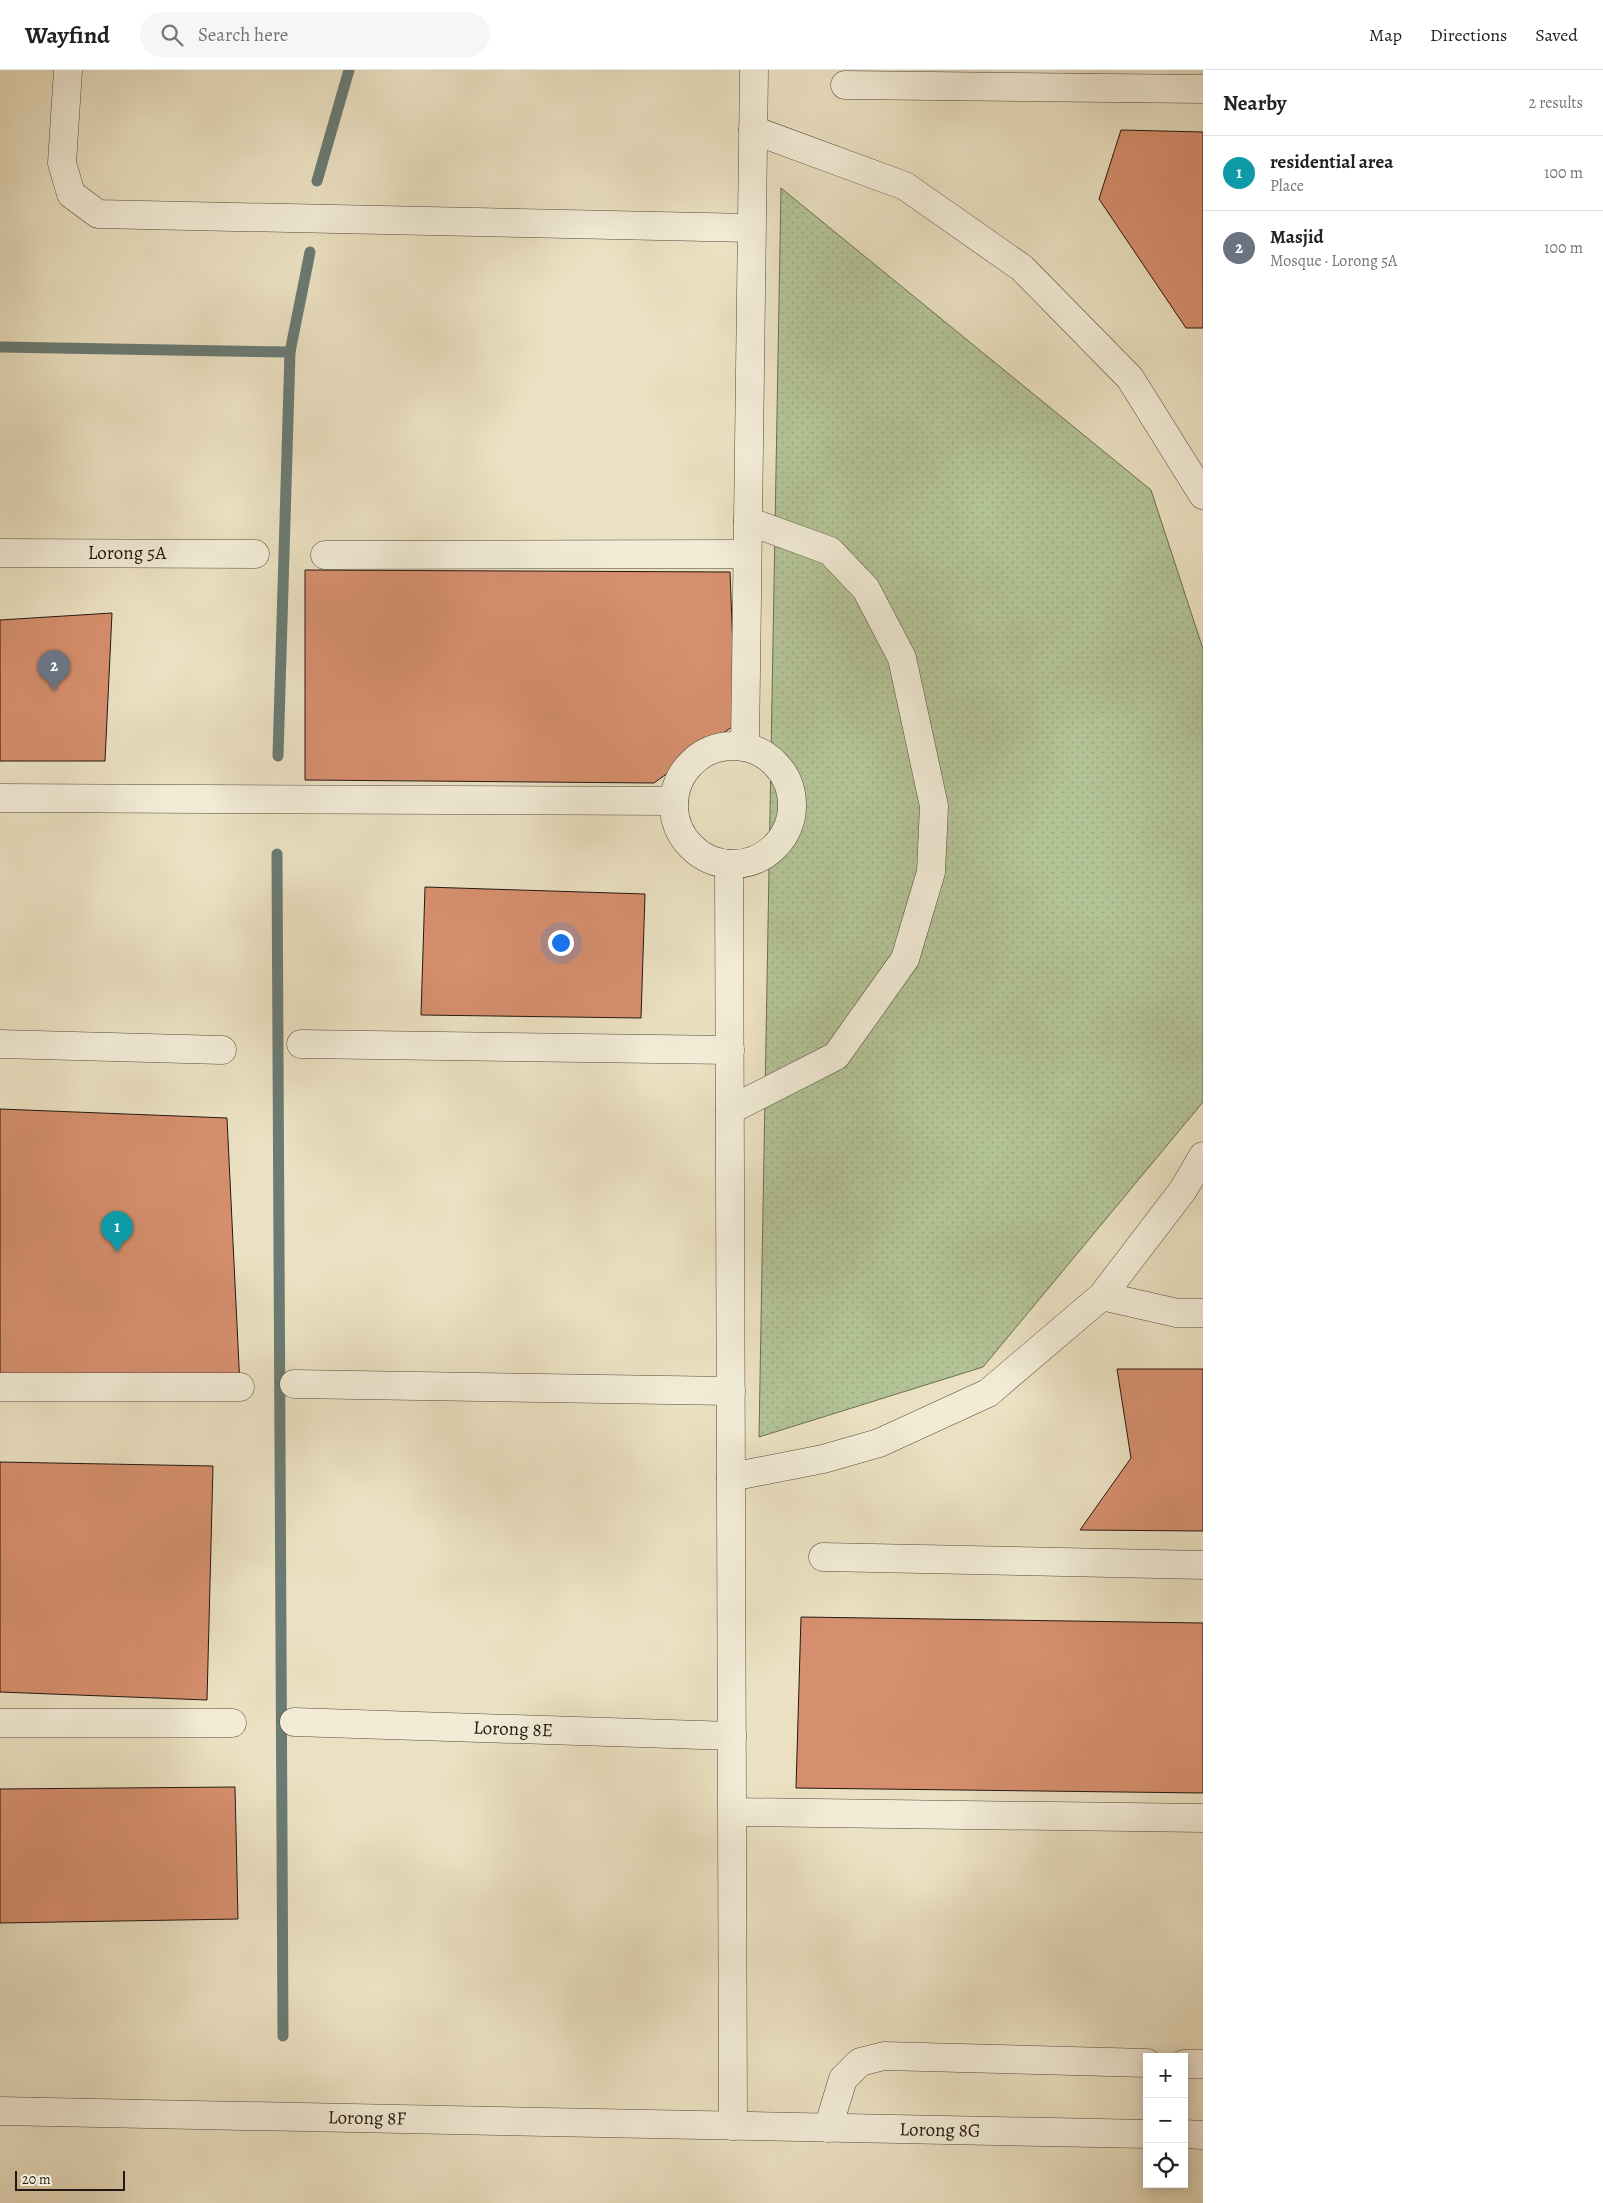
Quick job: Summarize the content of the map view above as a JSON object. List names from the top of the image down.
{
  "streets": {
    "street": [
      "Lorong 5A",
      "Lorong 8E",
      "Lorong 8F",
      "Lorong 8G"
    ]
  },
  "crossings": [
    ["Lorong 8F", "Lorong 8G"]
  ],
  "scale_bar": "20 m",
  "page": {
    "header": "Wayfind",
    "search": "Search here",
    "nav": ["Map", "Directions", "Saved"],
    "heading": ["Nearby", "2 results"],
    "list": [
      {
        "mark": "1",
        "name": "residential area",
        "note": "Place",
        "value": "100 m"
      },
      {
        "mark": "2",
        "name": "Masjid",
        "note": "Mosque · Lorong 5A",
        "value": "100 m"
      }
    ],
    "pins": ["2", "1"],
    "map_buttons": ["+", "−"],
    "scale": "20 m"
  }
}
